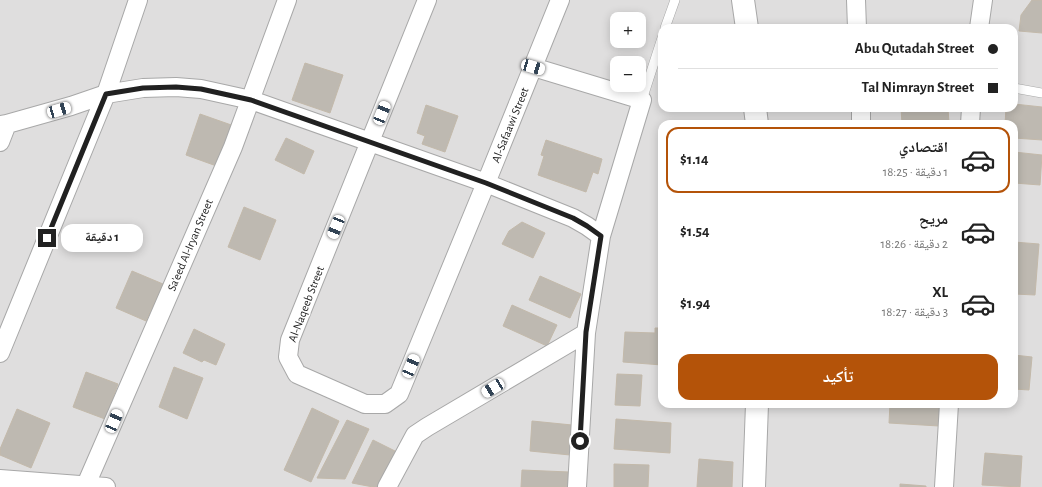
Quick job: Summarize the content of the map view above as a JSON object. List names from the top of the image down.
{
  "streets": {
    "street": ["Al-Safaawi Street", "Sa’eed Al-Iryan Street", "Al-Naqeeb Street"]
  },
  "crossings": [
    ["Al-Safaawi Street", "Al-Naqeeb Street"]
  ],
  "page": {
    "map_buttons": ["+", "−"],
    "banner": ["Abu Qutadah Street", "Tal Nimrayn Street"],
    "list": [
      {
        "name": "اقتصادي",
        "note": "1 دقيقة · 18:25",
        "value": "$1.14"
      },
      {
        "name": "مريح",
        "note": "2 دقيقة · 18:26",
        "value": "$1.54"
      },
      {
        "name": "XL",
        "note": "3 دقيقة · 18:27",
        "value": "$1.94"
      }
    ],
    "bubble": "1 دقيقة",
    "buttons": "تأكيد"
  }
}
